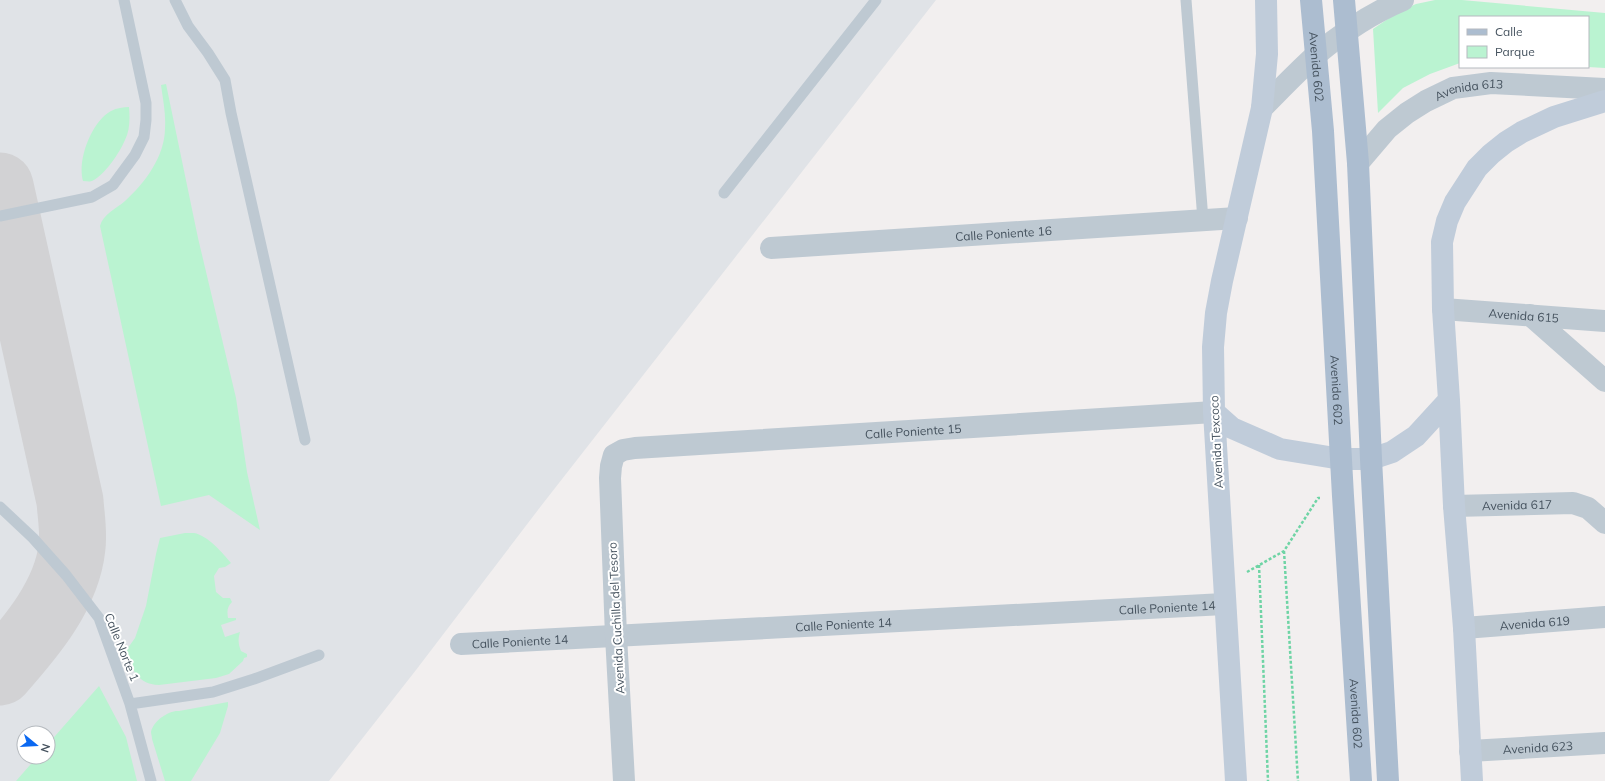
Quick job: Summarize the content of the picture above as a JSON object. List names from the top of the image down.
{
  "streets": {
    "main road": ["Avenida 602", "Avenida Texcoco"],
    "street": [
      "Avenida 613",
      "Calle Poniente 16",
      "Avenida 615",
      "Calle Poniente 15",
      "Avenida 617",
      "Calle Poniente 14",
      "Avenida Cuchilla del Tesoro",
      "Avenida 619",
      "Avenida 623"
    ],
    "lane": ["Calle Norte 1"]
  },
  "crossings": [
    ["Calle Poniente 16", "Avenida Texcoco"],
    ["Calle Poniente 15", "Avenida Texcoco"],
    ["Calle Poniente 15", "Avenida Cuchilla del Tesoro"],
    ["Avenida Texcoco", "Calle Poniente 14"],
    ["Calle Poniente 14", "Avenida Cuchilla del Tesoro"]
  ],
  "legend": ["Calle", "Parque"],
  "north": "right"
}
